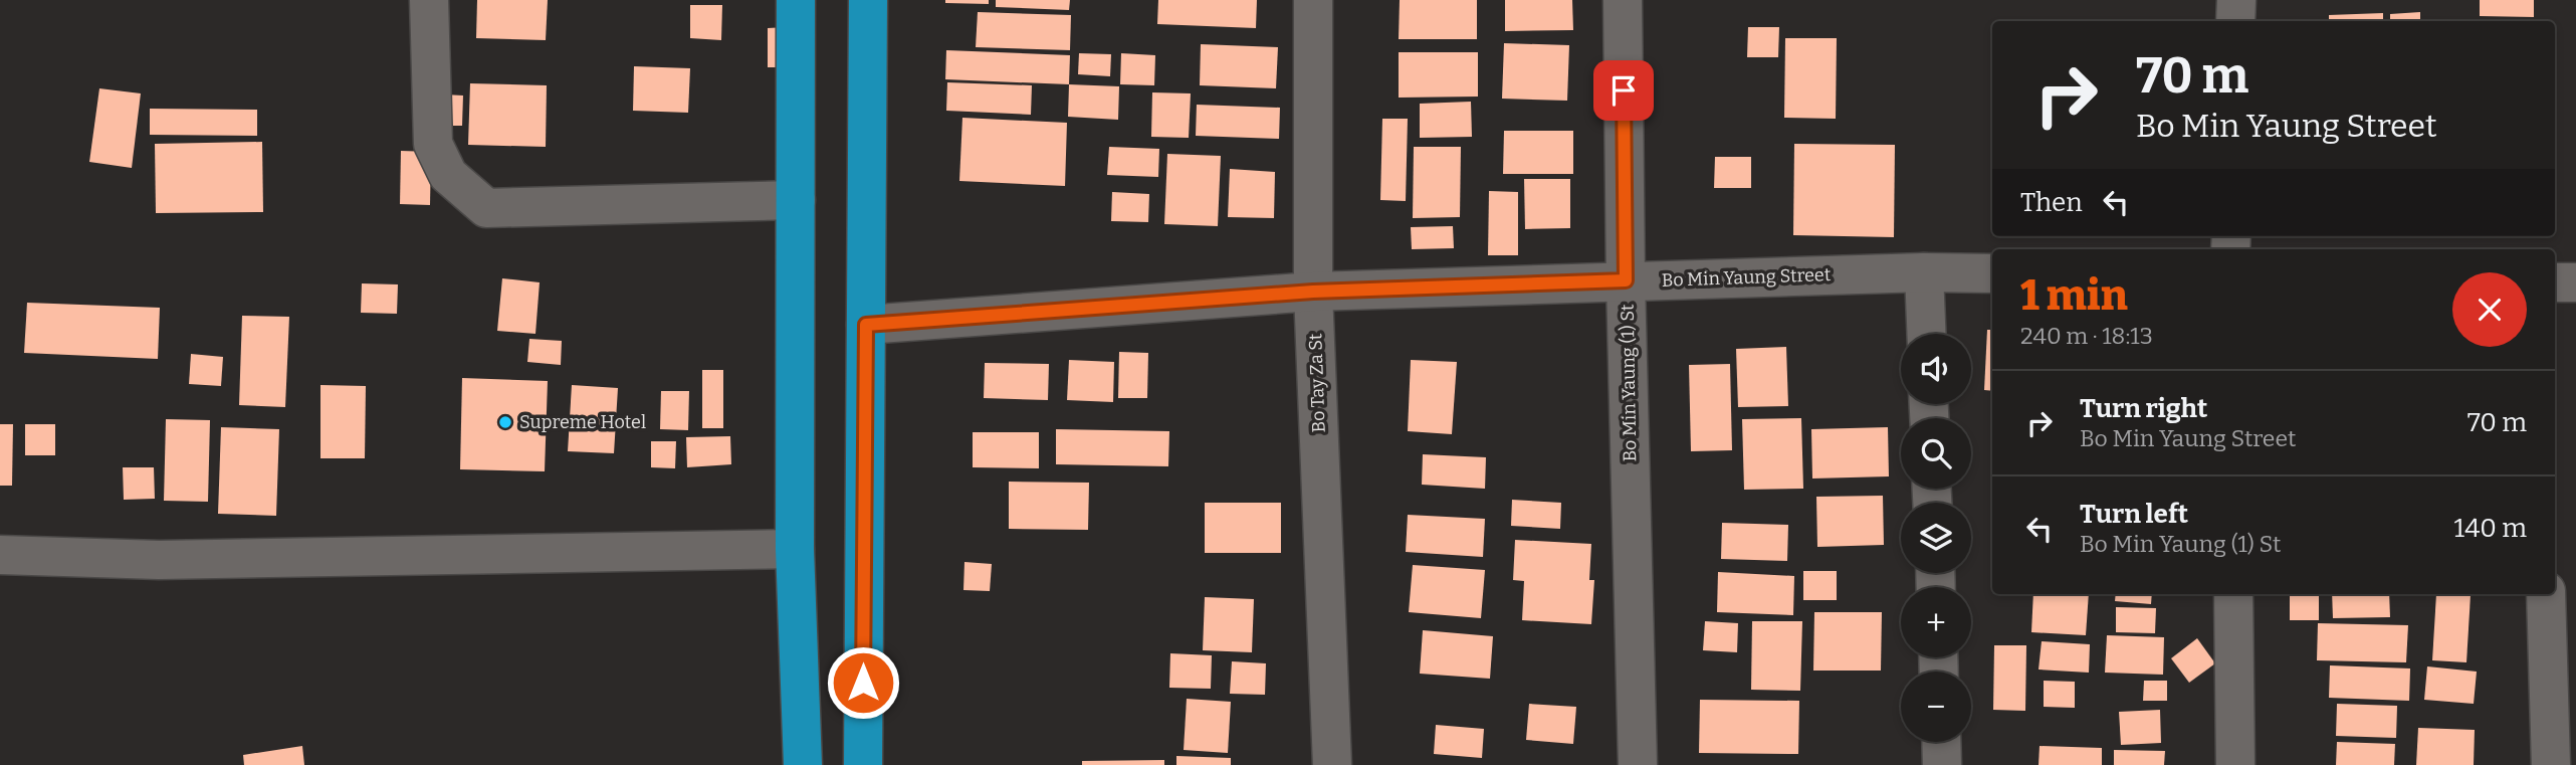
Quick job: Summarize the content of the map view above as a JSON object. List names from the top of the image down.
{
  "streets": {
    "street": ["Bo Min Yaung Street", "Bo Tay Za St", "Bo Min Yaung (1) St"]
  },
  "crossings": [
    ["Bo Min Yaung Street", "Bo Tay Za St"],
    ["Bo Min Yaung Street", "Bo Min Yaung (1) St"]
  ],
  "places": ["Supreme Hotel"],
  "page": {
    "turn": ["70 m", "Bo Min Yaung Street"],
    "then": "Then",
    "heading": ["1 min", "240 m · 18:13"],
    "map_buttons": ["+", "−"],
    "list": [
      {
        "name": "Turn right",
        "note": "Bo Min Yaung Street",
        "value": "70 m"
      },
      {
        "name": "Turn left",
        "note": "Bo Min Yaung (1) St",
        "value": "140 m"
      }
    ]
  }
}
